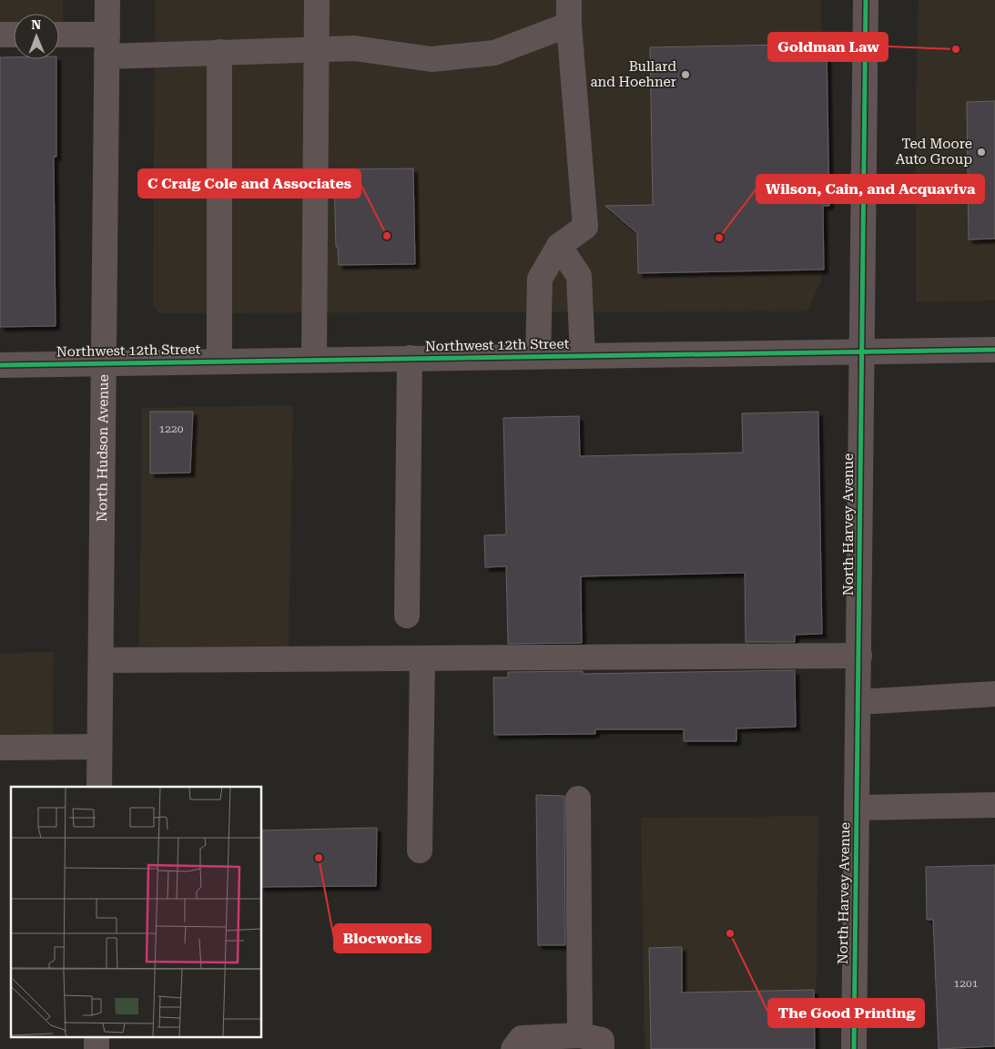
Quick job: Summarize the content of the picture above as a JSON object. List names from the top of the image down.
{
  "streets": {
    "street": ["Northwest 12th Street", "North Hudson Avenue", "North Harvey Avenue"]
  },
  "crossings": [
    ["Northwest 12th Street", "North Hudson Avenue"],
    ["Northwest 12th Street", "North Harvey Avenue"]
  ],
  "places": [
    "Goldman Law",
    "Bullard and Hoehner",
    "Ted Moore Auto Group",
    "C Craig Cole and Associates",
    "Wilson, Cain, and Acquaviva",
    "Blocworks",
    "The Good Printing"
  ],
  "house_numbers": ["1220", "1201"],
  "north": "top"
}
